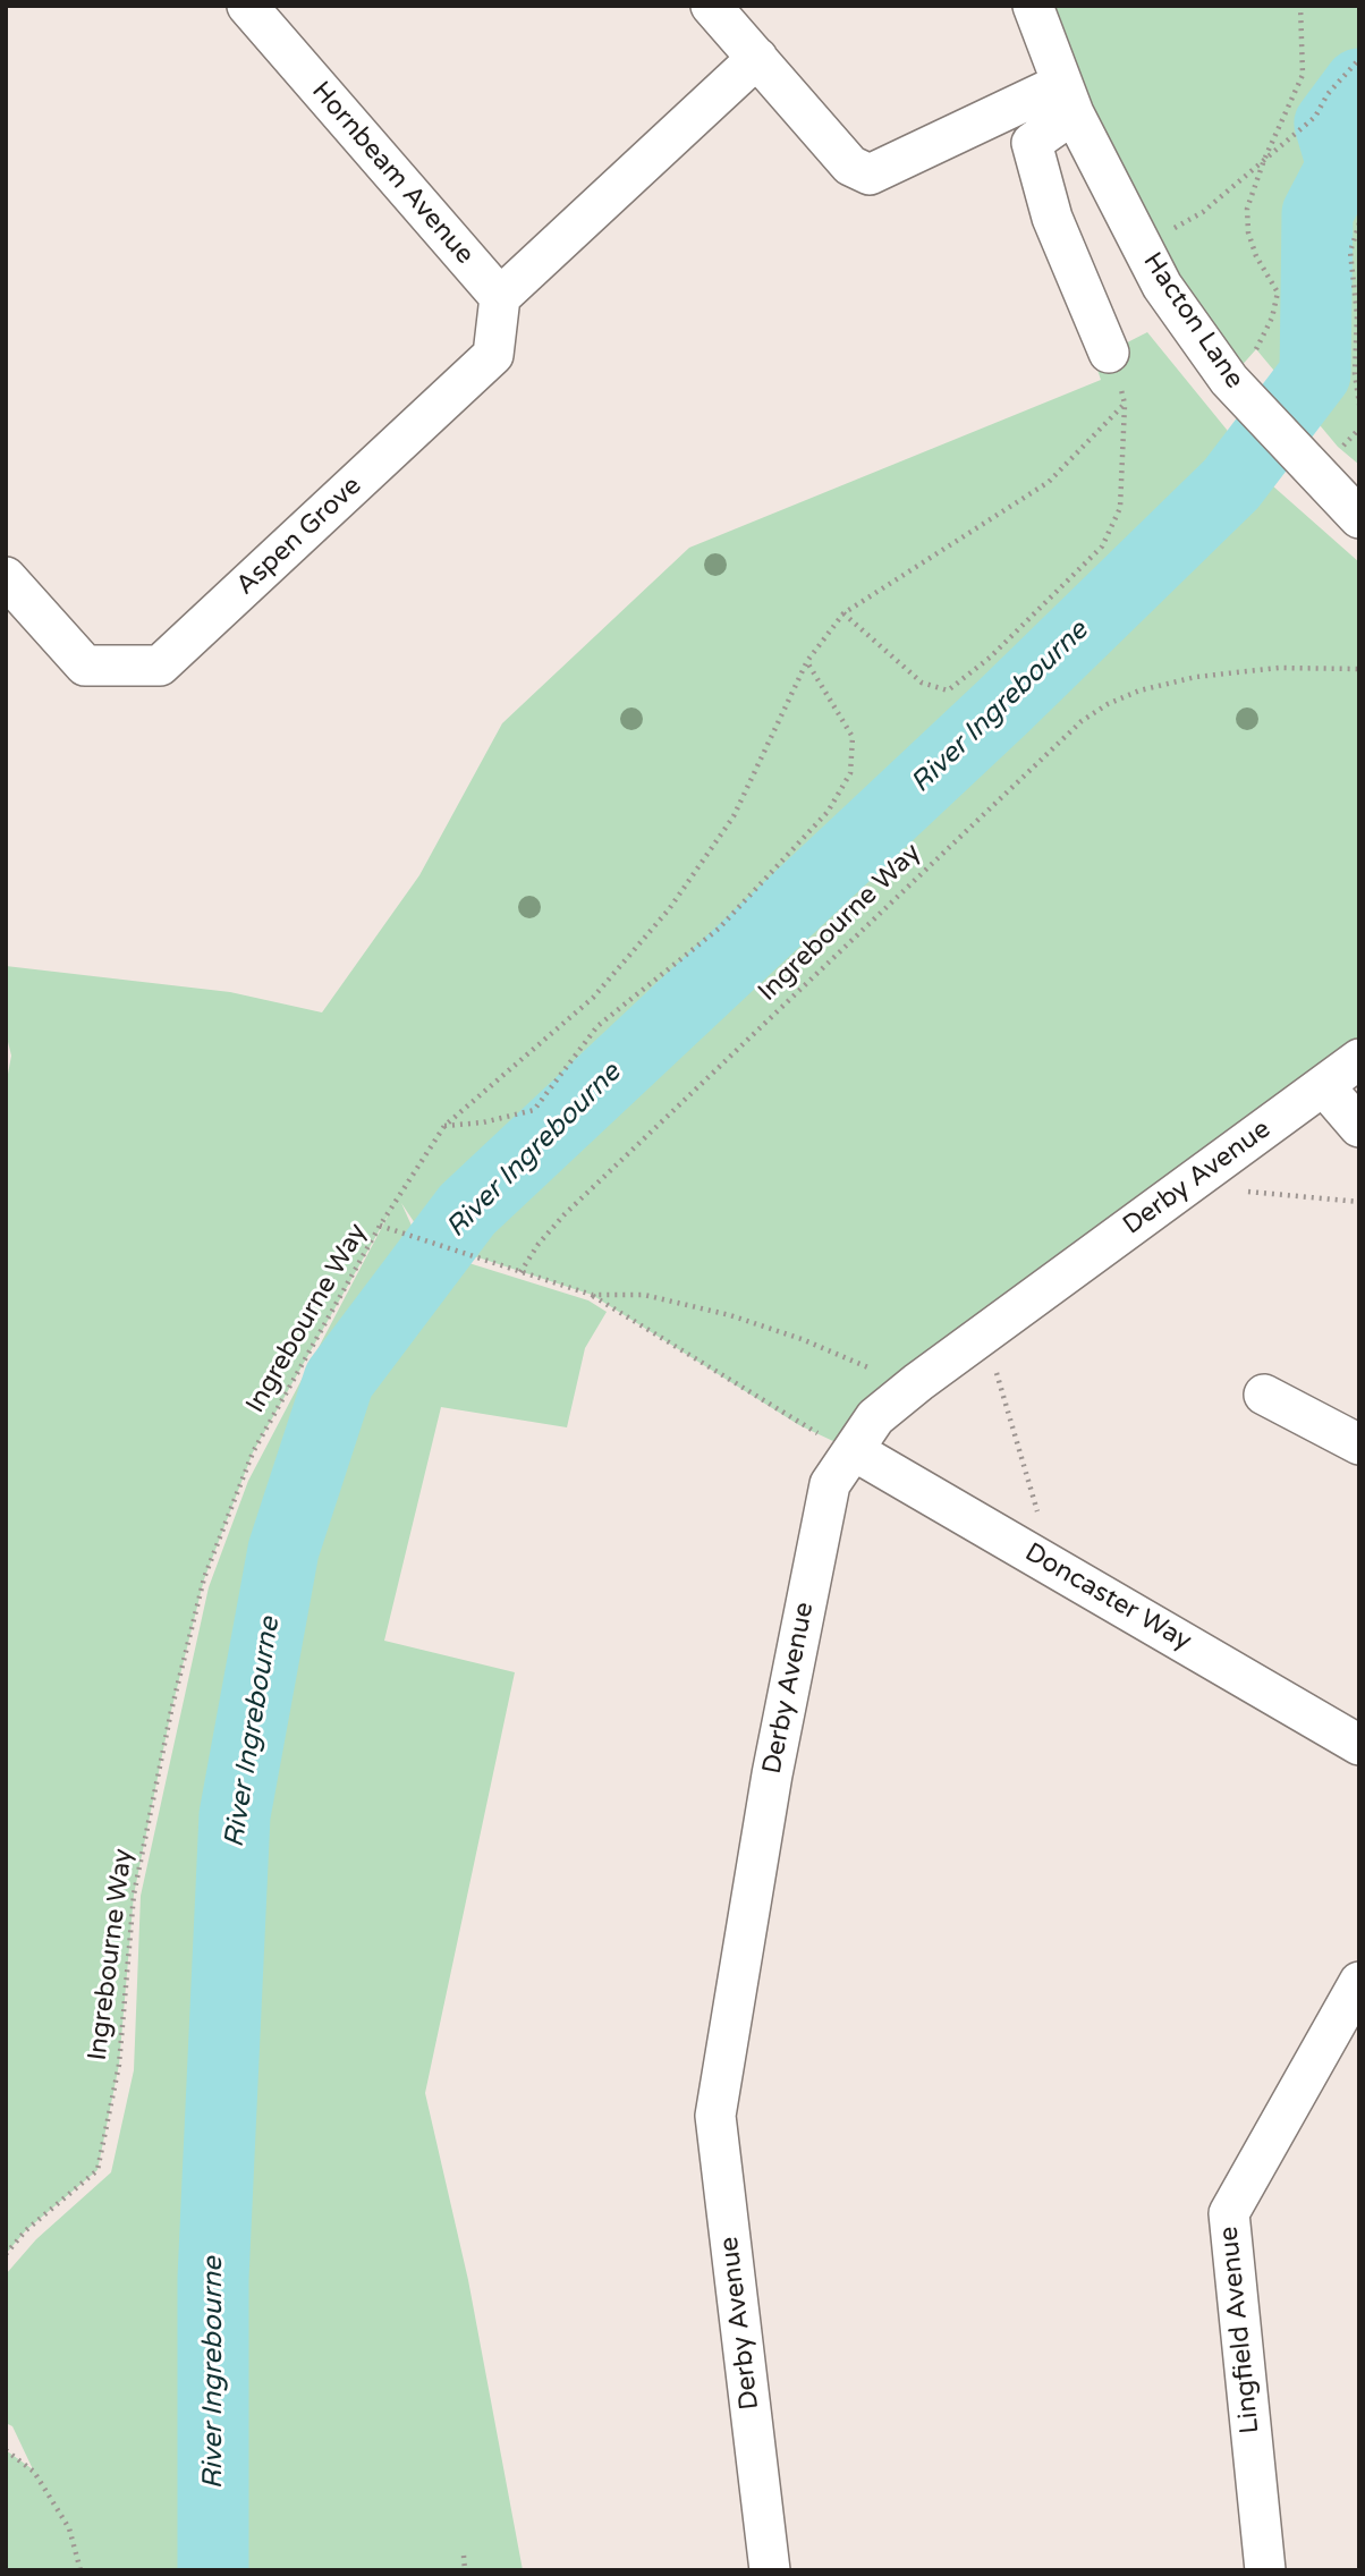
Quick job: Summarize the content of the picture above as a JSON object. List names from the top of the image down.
{
  "streets": {
    "street": [
      "Hornbeam Avenue",
      "Hacton Lane",
      "Aspen Grove",
      "Derby Avenue",
      "Doncaster Way",
      "Lingfield Avenue"
    ],
    "path": ["Ingrebourne Way"]
  },
  "crossings": [
    ["Hornbeam Avenue", "Aspen Grove"],
    ["Derby Avenue", "Doncaster Way"]
  ],
  "water": ["River Ingrebourne"]
}
